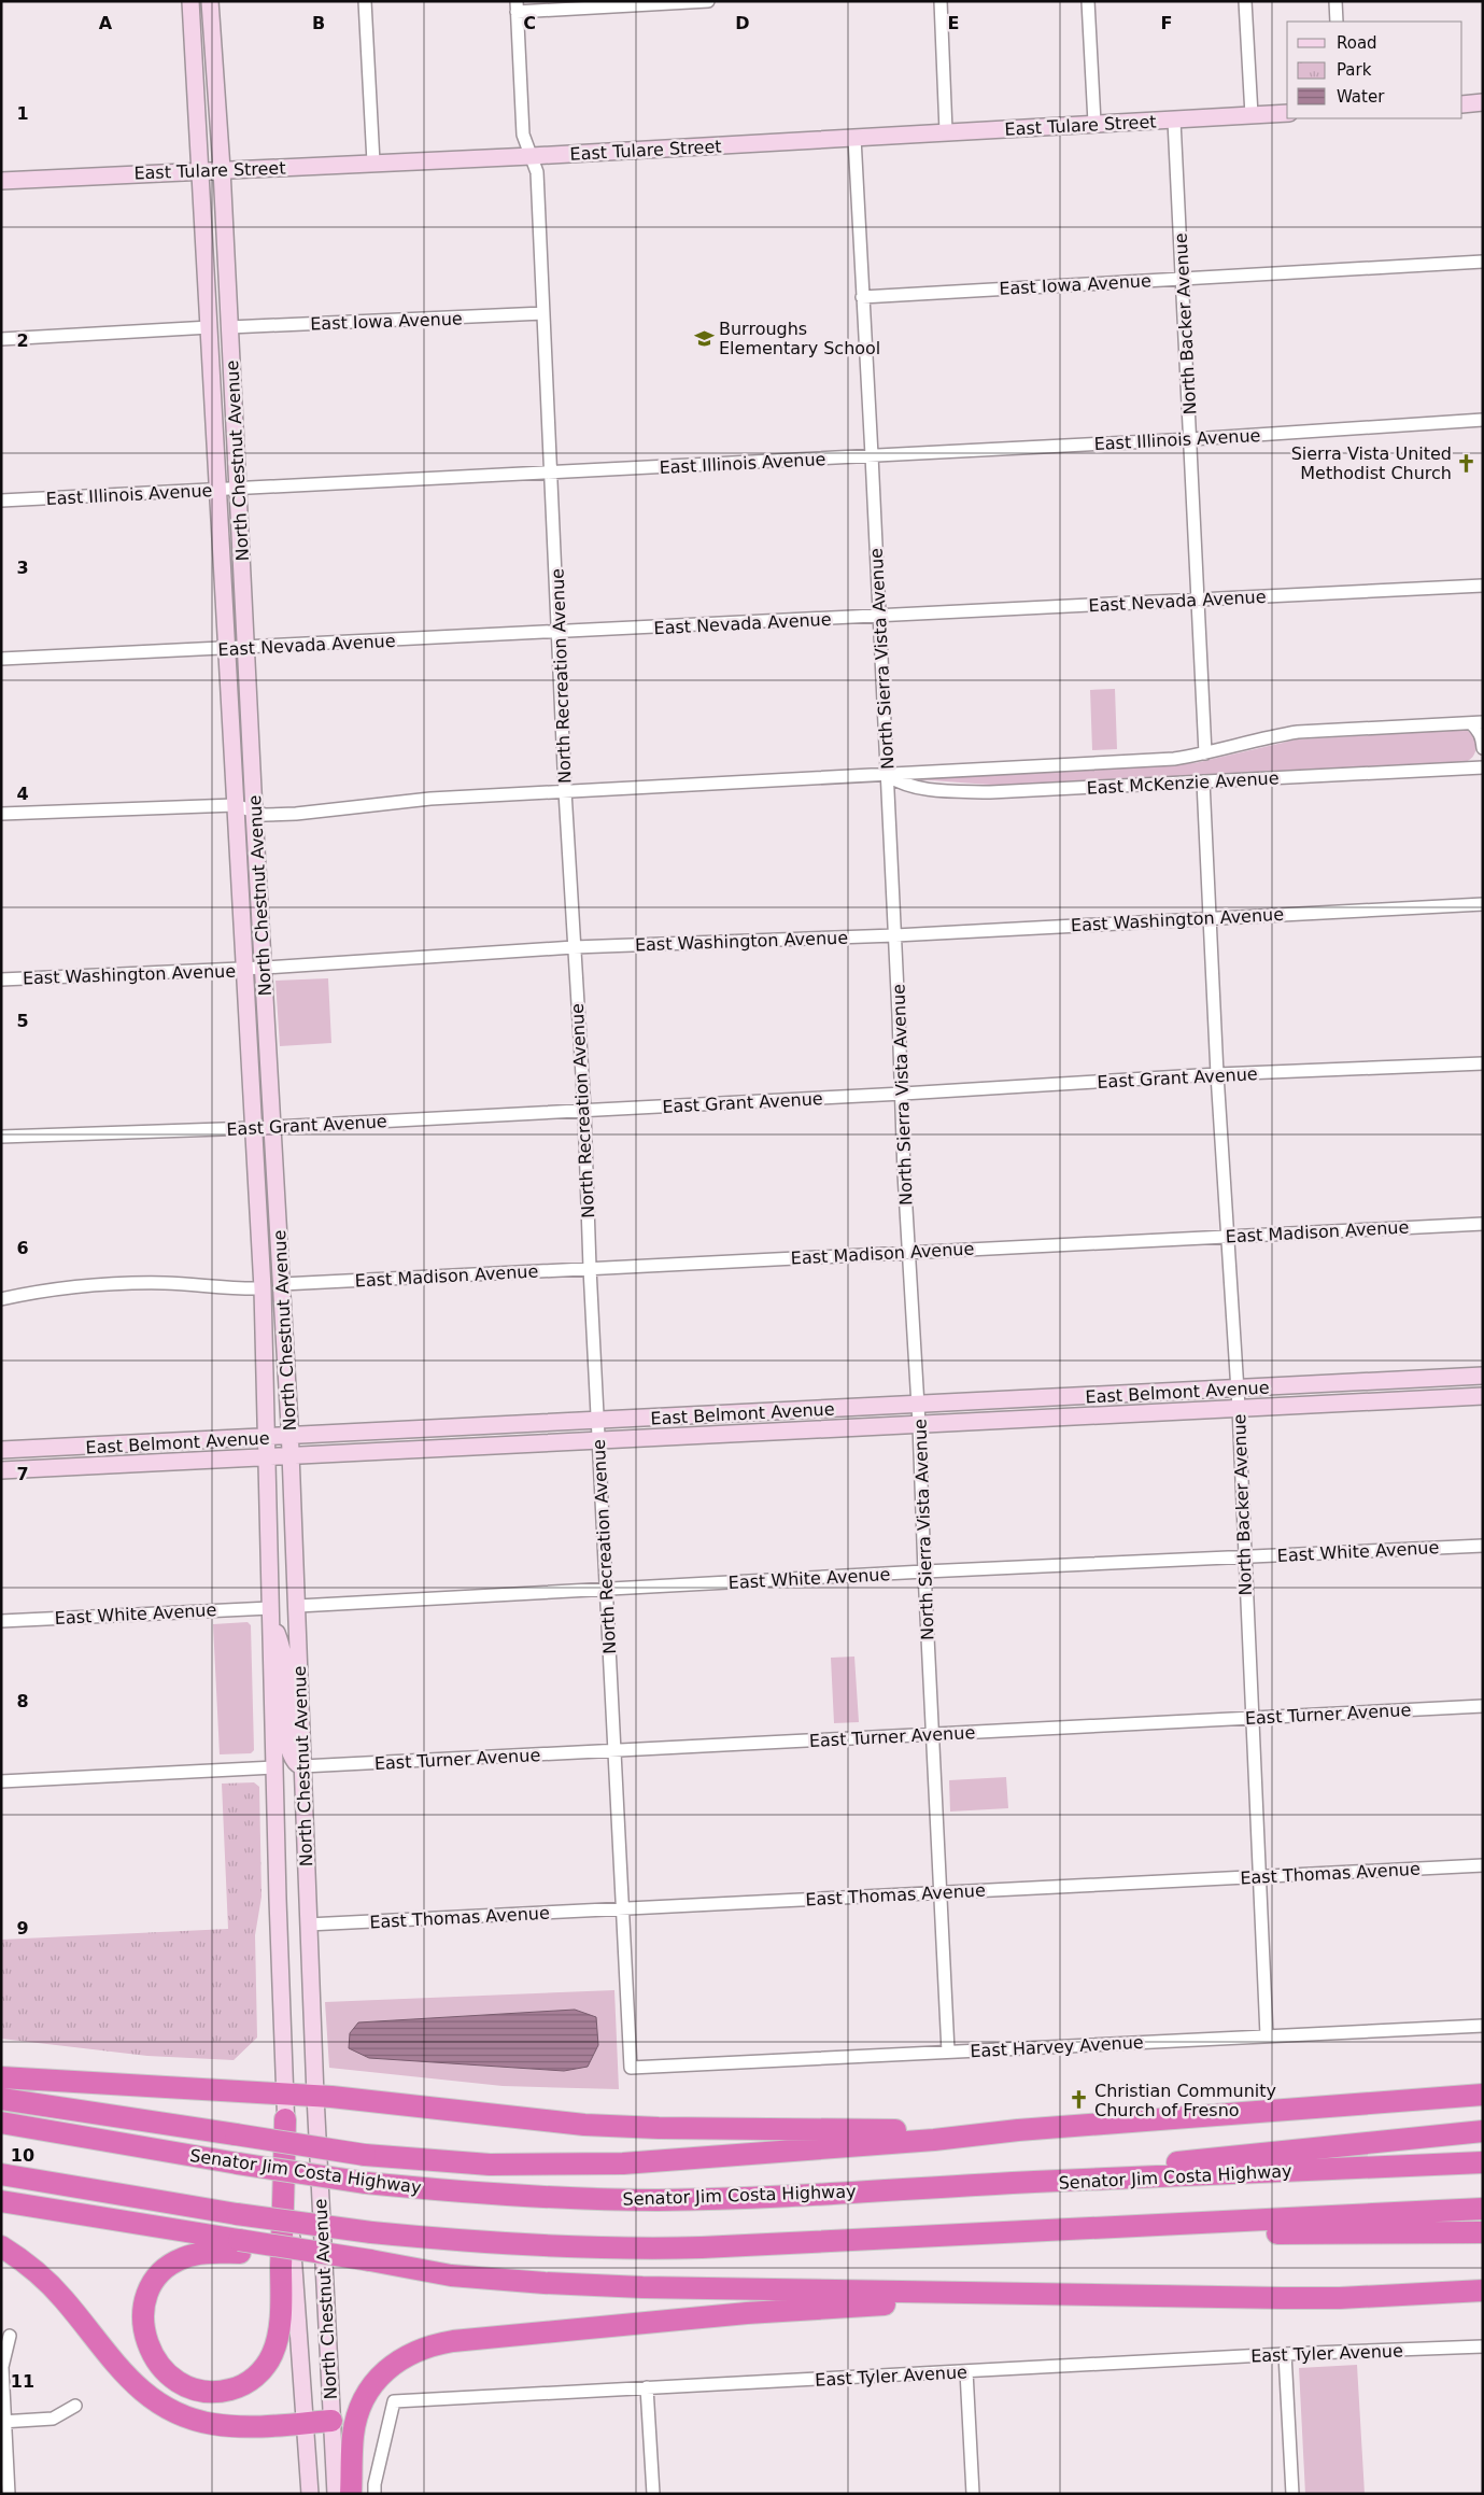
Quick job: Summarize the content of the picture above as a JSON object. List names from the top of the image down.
{
  "streets": {
    "highway": ["Senator Jim Costa Highway"],
    "main road": ["East Tulare Street", "North Chestnut Avenue", "East Belmont Avenue"],
    "street": [
      "East Iowa Avenue",
      "North Backer Avenue",
      "East Illinois Avenue",
      "East Nevada Avenue",
      "North Sierra Vista Avenue",
      "North Recreation Avenue",
      "East McKenzie Avenue",
      "East Washington Avenue",
      "East Grant Avenue",
      "East Madison Avenue",
      "East White Avenue",
      "East Turner Avenue",
      "East Thomas Avenue",
      "East Harvey Avenue",
      "East Tyler Avenue"
    ]
  },
  "crossings": [
    ["East Tulare Street", "North Backer Avenue"],
    ["East Tulare Street", "North Chestnut Avenue"],
    ["East Tulare Street", "North Sierra Vista Avenue"],
    ["East Tulare Street", "North Recreation Avenue"],
    ["East Iowa Avenue", "North Backer Avenue"],
    ["East Iowa Avenue", "North Chestnut Avenue"],
    ["East Iowa Avenue", "North Sierra Vista Avenue"],
    ["East Iowa Avenue", "North Recreation Avenue"],
    ["North Backer Avenue", "East Illinois Avenue"],
    ["North Backer Avenue", "East Nevada Avenue"],
    ["North Backer Avenue", "East McKenzie Avenue"],
    ["North Backer Avenue", "East Washington Avenue"],
    ["North Backer Avenue", "East Grant Avenue"],
    ["North Backer Avenue", "East Madison Avenue"],
    ["North Backer Avenue", "East Belmont Avenue"],
    ["North Backer Avenue", "East White Avenue"],
    ["North Backer Avenue", "East Turner Avenue"],
    ["North Backer Avenue", "East Thomas Avenue"],
    ["North Backer Avenue", "East Harvey Avenue"],
    ["East Illinois Avenue", "North Chestnut Avenue"],
    ["East Illinois Avenue", "North Sierra Vista Avenue"],
    ["East Illinois Avenue", "North Recreation Avenue"],
    ["North Chestnut Avenue", "East Nevada Avenue"],
    ["North Chestnut Avenue", "East McKenzie Avenue"],
    ["North Chestnut Avenue", "East Washington Avenue"],
    ["North Chestnut Avenue", "East Grant Avenue"],
    ["North Chestnut Avenue", "East Madison Avenue"],
    ["North Chestnut Avenue", "East Belmont Avenue"],
    ["North Chestnut Avenue", "East White Avenue"],
    ["North Chestnut Avenue", "East Turner Avenue"],
    ["North Chestnut Avenue", "East Thomas Avenue"],
    ["East Nevada Avenue", "North Sierra Vista Avenue"],
    ["East Nevada Avenue", "North Recreation Avenue"],
    ["North Sierra Vista Avenue", "East McKenzie Avenue"],
    ["North Sierra Vista Avenue", "East Washington Avenue"],
    ["North Sierra Vista Avenue", "East Grant Avenue"],
    ["North Sierra Vista Avenue", "East Madison Avenue"],
    ["North Sierra Vista Avenue", "East Belmont Avenue"],
    ["North Sierra Vista Avenue", "East White Avenue"],
    ["North Sierra Vista Avenue", "East Turner Avenue"],
    ["North Sierra Vista Avenue", "East Thomas Avenue"],
    ["North Sierra Vista Avenue", "East Harvey Avenue"],
    ["North Recreation Avenue", "East McKenzie Avenue"],
    ["North Recreation Avenue", "East Washington Avenue"],
    ["North Recreation Avenue", "East Grant Avenue"],
    ["North Recreation Avenue", "East Madison Avenue"],
    ["North Recreation Avenue", "East Belmont Avenue"],
    ["North Recreation Avenue", "East White Avenue"],
    ["North Recreation Avenue", "East Turner Avenue"],
    ["North Recreation Avenue", "East Thomas Avenue"],
    ["North Recreation Avenue", "East Harvey Avenue"]
  ],
  "places": {
    "school or university": ["Burroughs Elementary School"],
    "church": ["Sierra Vista United Methodist Church", "Christian Community Church of Fresno"]
  },
  "legend": ["Road", "Park", "Water"],
  "grid": {
    "columns": [
      "A",
      "B",
      "C",
      "D",
      "E",
      "F"
    ],
    "rows": [
      "1",
      "2",
      "3",
      "4",
      "5",
      "6",
      "7",
      "8",
      "9",
      "10",
      "11"
    ]
  }
}
